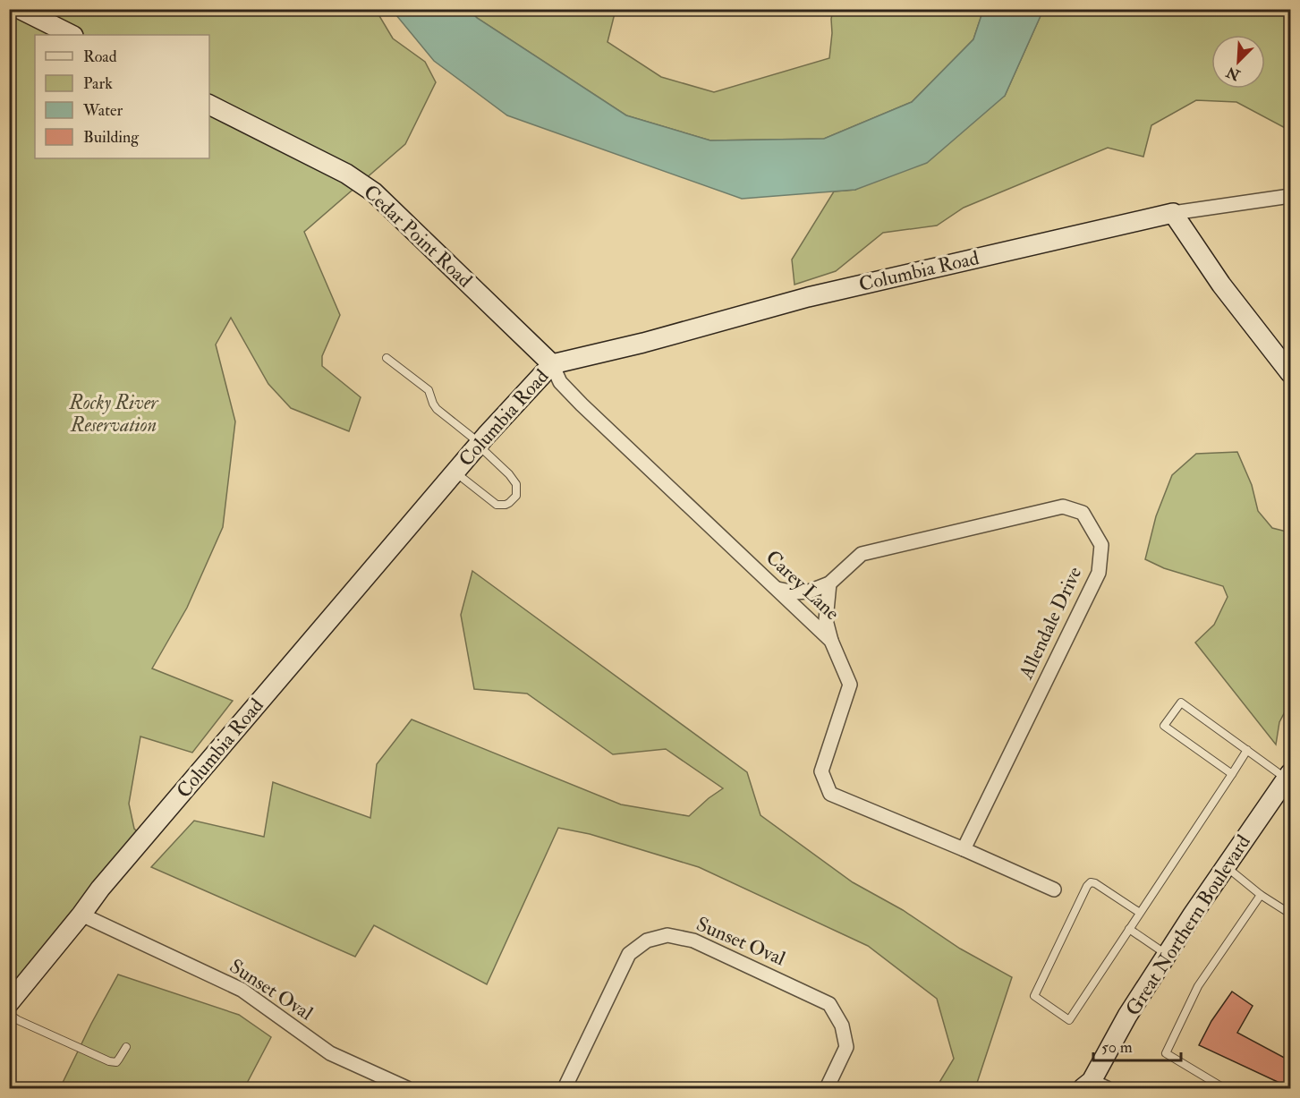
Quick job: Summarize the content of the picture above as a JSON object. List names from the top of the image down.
{
  "streets": {
    "street": [
      "Cedar Point Road",
      "Columbia Road",
      "Carey Lane",
      "Allendale Drive",
      "Great Northern Boulevard",
      "Sunset Oval"
    ]
  },
  "crossings": [
    ["Cedar Point Road", "Columbia Road"],
    ["Cedar Point Road", "Carey Lane"],
    ["Columbia Road", "Carey Lane"],
    ["Columbia Road", "Sunset Oval"],
    ["Carey Lane", "Allendale Drive"]
  ],
  "parks": ["Rocky River Reservation"],
  "legend": [
    "Road",
    "Park",
    "Water",
    "Building"
  ],
  "scale_bar": "50 m",
  "north": "bottom left"
}
